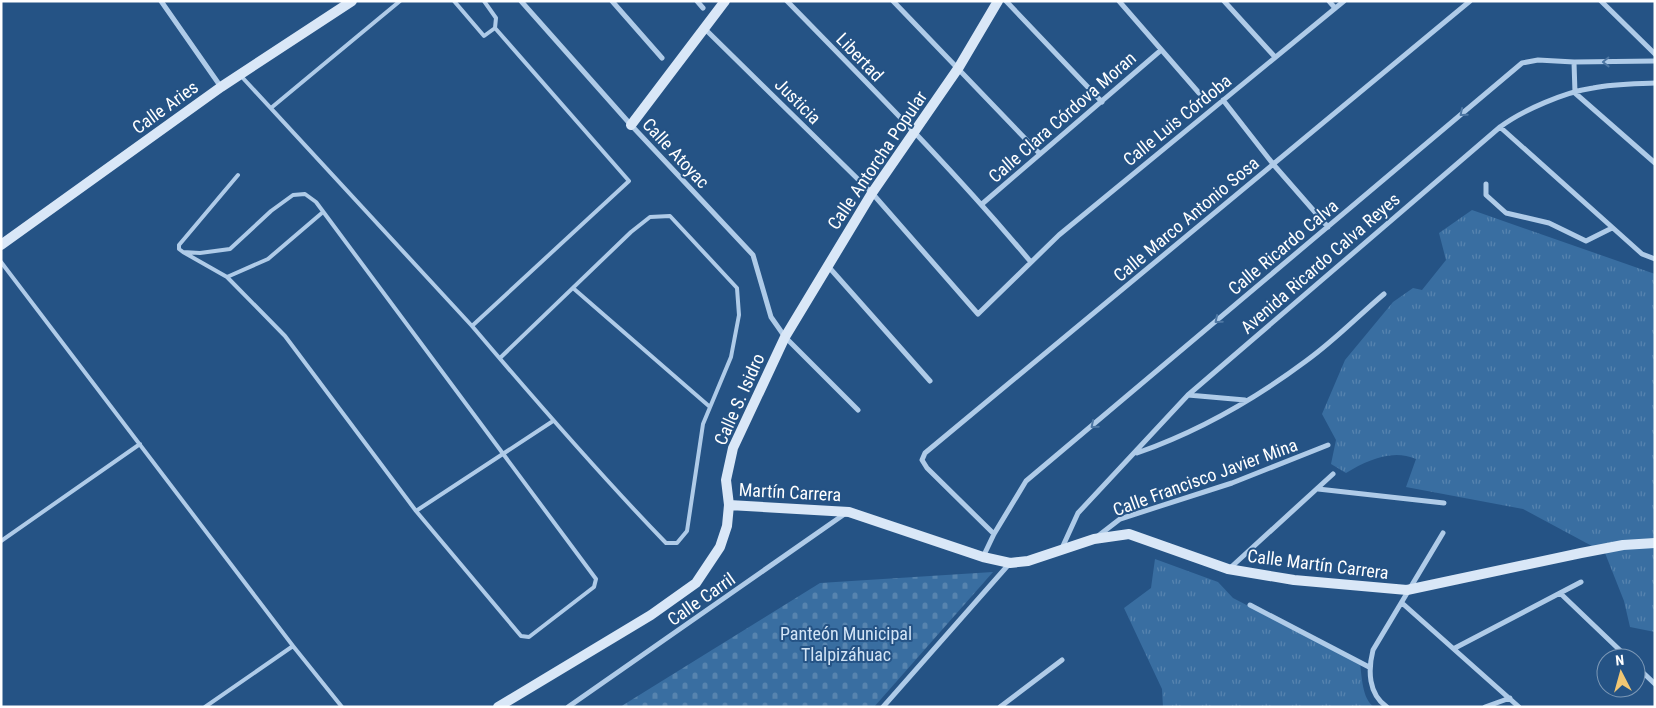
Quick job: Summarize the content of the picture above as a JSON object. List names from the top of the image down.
{
  "streets": {
    "street": [
      "Libertad",
      "Justicia",
      "Calle Aries",
      "Calle Clara Córdova Moran",
      "Calle Luis Córdoba",
      "Calle Atoyac",
      "Calle Antorcha Popular",
      "Calle Marco Antonio Sosa",
      "Calle Ricardo Calva",
      "Avenida Ricardo Calva Reyes",
      "Calle S. Isidro",
      "Calle Francisco Javier Mina",
      "Martín Carrera",
      "Calle Martín Carrera",
      "Calle Carril"
    ]
  },
  "crossings": [
    ["Libertad", "Calle Clara Córdova Moran"],
    ["Libertad", "Calle Luis Córdoba"],
    ["Libertad", "Calle Antorcha Popular"],
    ["Justicia", "Calle Luis Córdoba"],
    ["Justicia", "Calle Antorcha Popular"],
    ["Calle Atoyac", "Calle Antorcha Popular"],
    ["Calle Atoyac", "Calle S. Isidro"],
    ["Calle Antorcha Popular", "Calle S. Isidro"],
    ["Calle Marco Antonio Sosa", "Calle Ricardo Calva"],
    ["Calle Ricardo Calva", "Martín Carrera"],
    ["Calle Ricardo Calva", "Calle Martín Carrera"],
    ["Avenida Ricardo Calva Reyes", "Calle Martín Carrera"],
    ["Calle S. Isidro", "Martín Carrera"],
    ["Calle Francisco Javier Mina", "Calle Martín Carrera"],
    ["Martín Carrera", "Calle Martín Carrera"],
    ["Martín Carrera", "Calle Carril"]
  ],
  "one_way": ["Calle Ricardo Calva"],
  "parks": ["Panteón Municipal Tlalpizáhuac"],
  "north": "top"
}
